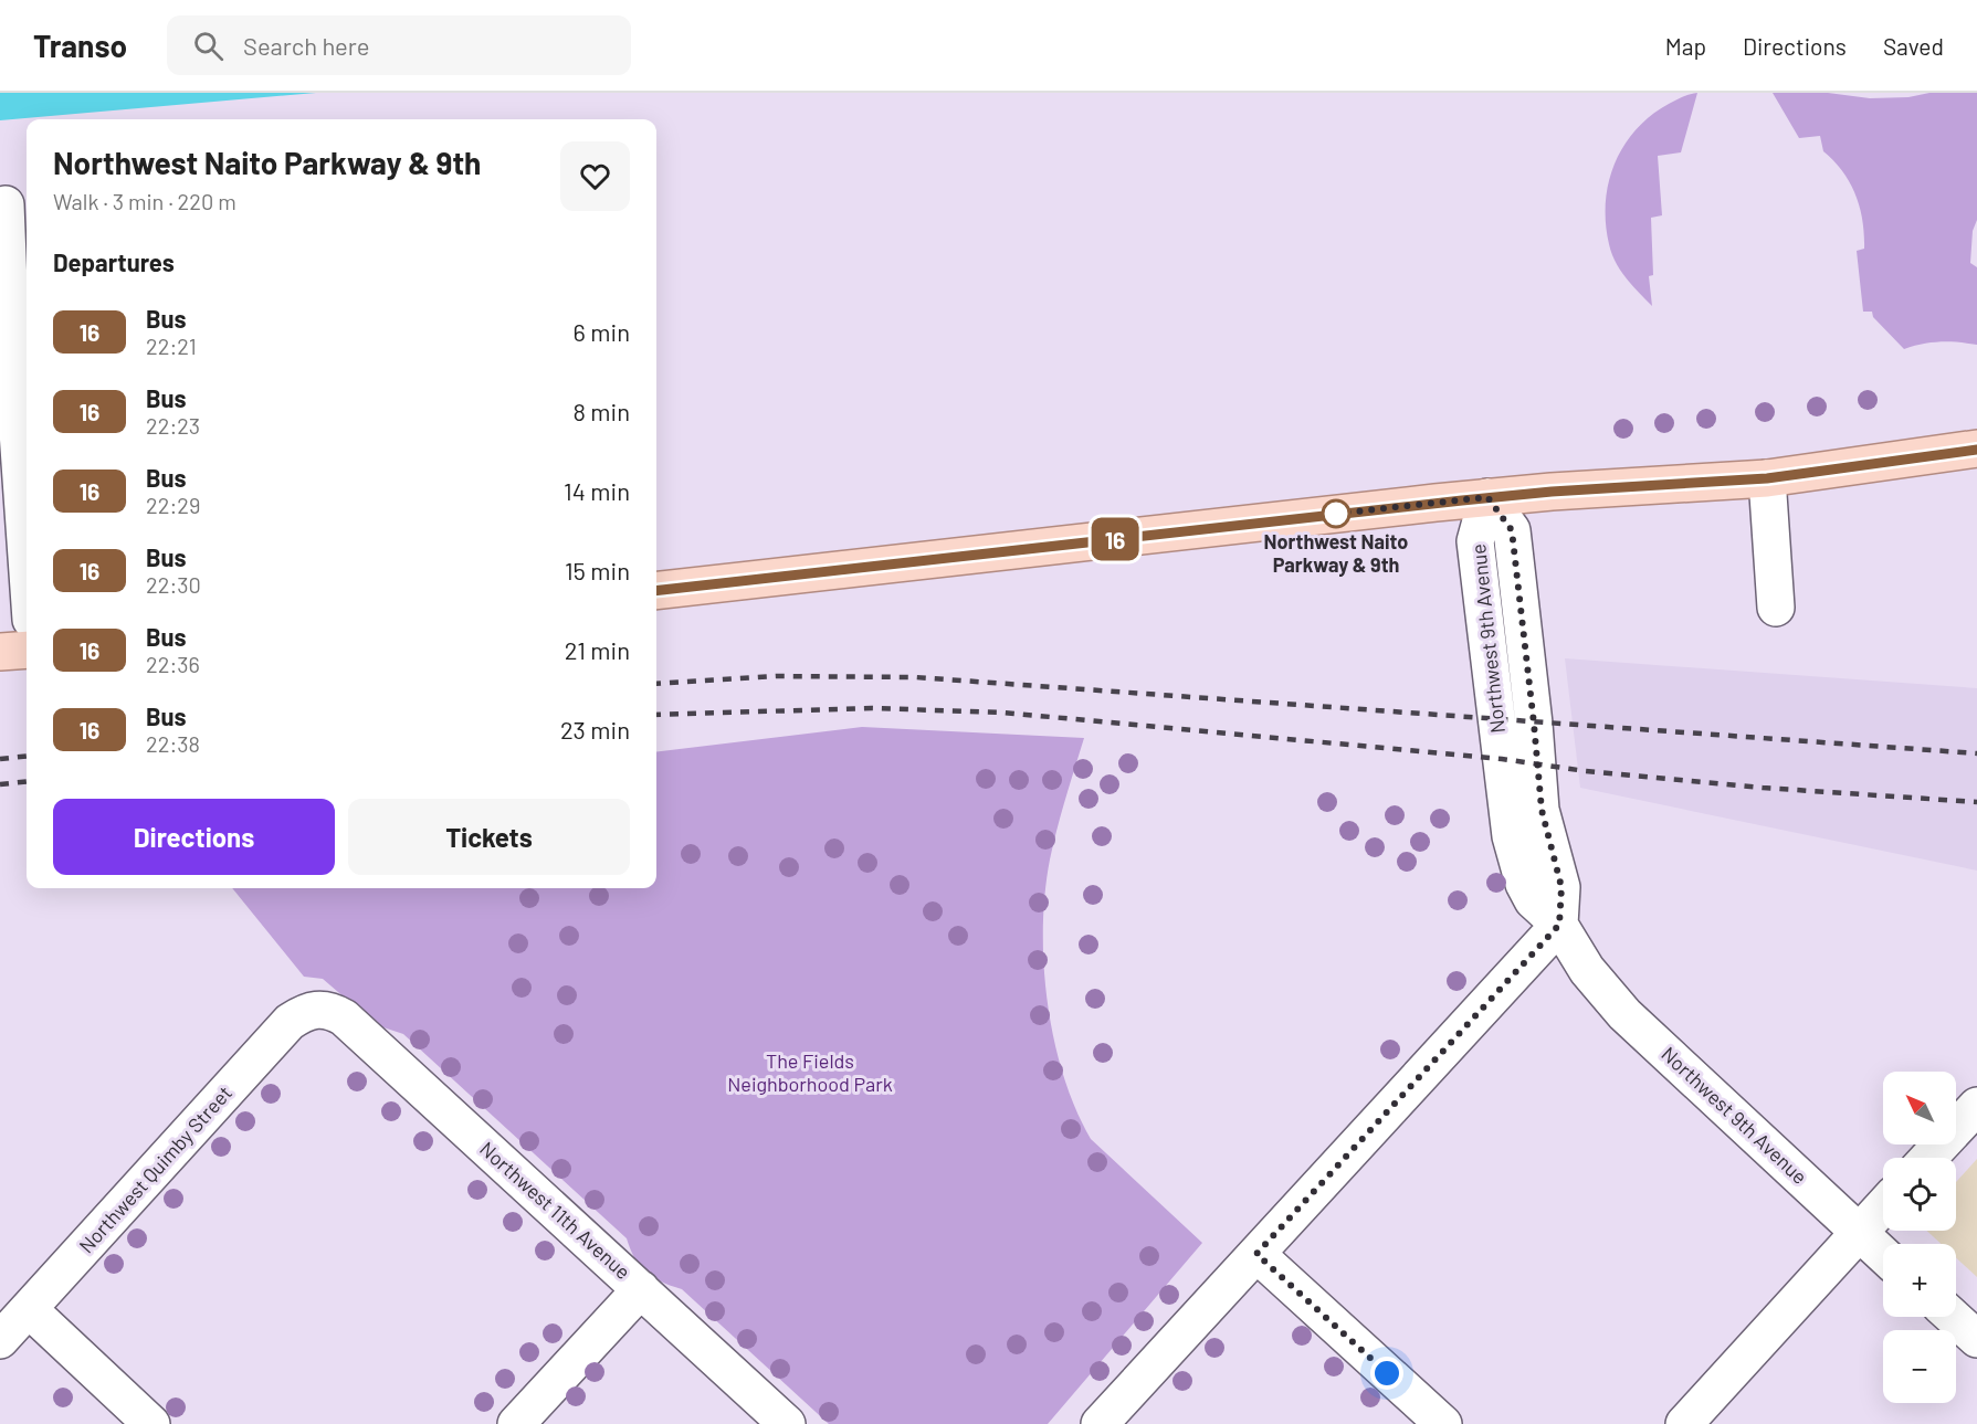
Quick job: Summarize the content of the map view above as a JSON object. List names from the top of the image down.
{
  "streets": {
    "street": ["Northwest 9th Avenue", "Northwest Quimby Street", "Northwest 11th Avenue"]
  },
  "crossings": [
    ["Northwest Quimby Street", "Northwest 11th Avenue"]
  ],
  "parks": ["The Fields Neighborhood Park"],
  "places": ["Northwest Naito Parkway & 9th"],
  "lines": ["bus line 16"],
  "north": "top left",
  "page": {
    "header": "Transo",
    "search": "Search here",
    "nav": ["Map", "Directions", "Saved"],
    "on_map": "16",
    "heading": [
      ["Northwest Naito Parkway & 9th", "Walk · 3 min · 220 m"],
      "Departures"
    ],
    "list": [
      {
        "mark": "16",
        "name": "Bus",
        "note": "22:21",
        "value": "6 min"
      },
      {
        "mark": "16",
        "name": "Bus",
        "note": "22:23",
        "value": "8 min"
      },
      {
        "mark": "16",
        "name": "Bus",
        "note": "22:29",
        "value": "14 min"
      },
      {
        "mark": "16",
        "name": "Bus",
        "note": "22:30",
        "value": "15 min"
      },
      {
        "mark": "16",
        "name": "Bus",
        "note": "22:36",
        "value": "21 min"
      },
      {
        "mark": "16",
        "name": "Bus",
        "note": "22:38",
        "value": "23 min"
      }
    ],
    "buttons": ["Directions", "Tickets"],
    "map_buttons": ["+", "−"]
  }
}
